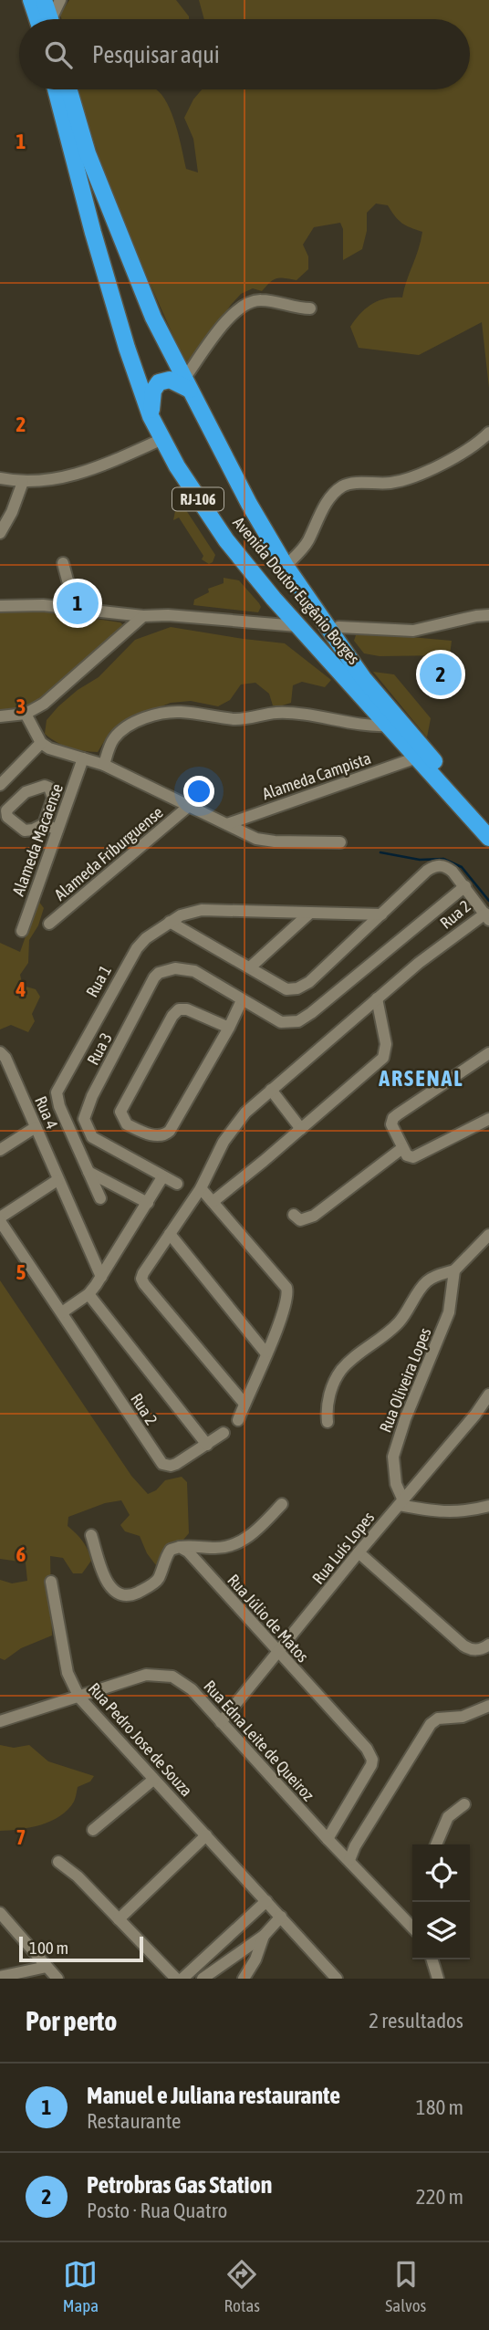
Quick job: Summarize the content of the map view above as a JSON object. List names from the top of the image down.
{
  "streets": {
    "highway": ["RJ-106", "Avenida Doutor Eugênio Borges"],
    "street": [
      "Alameda Campista",
      "Alameda Macaense",
      "Alameda Friburguense",
      "Rua 2",
      "Rua 1",
      "Rua 3",
      "Rua 4",
      "Rua Oliveira Lopes",
      "Rua Luís Lopes",
      "Rua Júlio de Matos",
      "Rua Pedro Jose de Souza",
      "Rua Edna Leite de Queiroz"
    ]
  },
  "crossings": [
    ["Avenida Doutor Eugênio Borges", "Alameda Campista"],
    ["Rua 2", "Rua 1"],
    ["Rua Oliveira Lopes", "Rua Luís Lopes"],
    ["Rua Luís Lopes", "Rua Júlio de Matos"],
    ["Rua Luís Lopes", "Rua Edna Leite de Queiroz"],
    ["Rua Júlio de Matos", "Rua Edna Leite de Queiroz"],
    ["Rua Pedro Jose de Souza", "Rua Edna Leite de Queiroz"]
  ],
  "districts": ["ARSENAL"],
  "scale_bar": "100 m",
  "page": {
    "search": "Pesquisar aqui",
    "pins": ["1", "2"],
    "scale": "100 m",
    "heading": ["Por perto", "2 resultados"],
    "list": [
      {
        "mark": "1",
        "name": "Manuel e Juliana restaurante",
        "note": "Restaurante",
        "value": "180 m"
      },
      {
        "mark": "2",
        "name": "Petrobras Gas Station",
        "note": "Posto · Rua Quatro",
        "value": "220 m"
      }
    ],
    "nav": ["Mapa", "Rotas", "Salvos"]
  },
  "grid": {
    "rows": [
      "1",
      "2",
      "3",
      "4",
      "5",
      "6",
      "7"
    ]
  }
}
